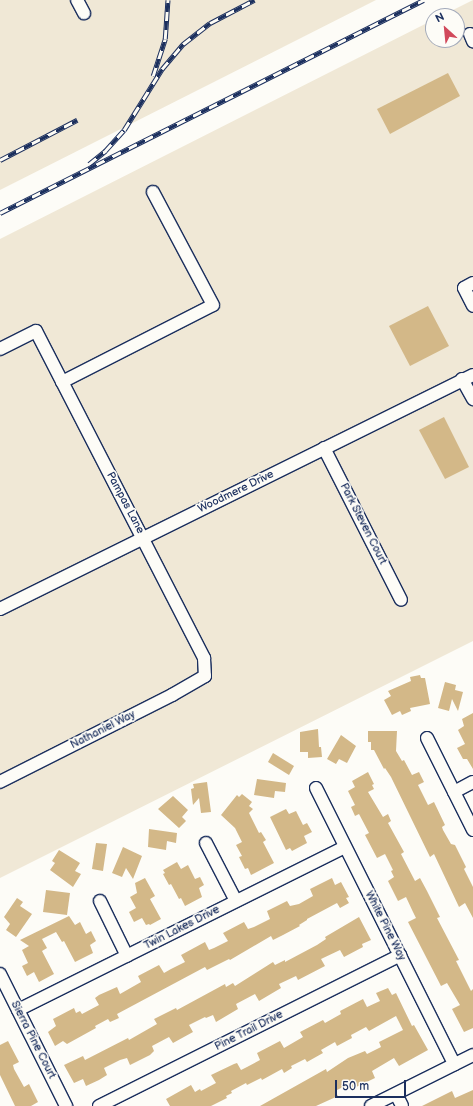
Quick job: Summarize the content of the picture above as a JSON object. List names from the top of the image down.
{
  "streets": {
    "street": [
      "Woodmere Drive",
      "Pampas Lane",
      "Park Steven Court",
      "Nathaniel Way",
      "White Pine Way",
      "Twin Lakes Drive",
      "Pine Trail Drive",
      "Sierra Pine Court"
    ]
  },
  "crossings": [
    ["Woodmere Drive", "Pampas Lane"],
    ["Woodmere Drive", "Park Steven Court"],
    ["Pampas Lane", "Nathaniel Way"],
    ["White Pine Way", "Twin Lakes Drive"],
    ["White Pine Way", "Pine Trail Drive"],
    ["Twin Lakes Drive", "Sierra Pine Court"]
  ],
  "scale_bar": "50 m",
  "north": "top left"
}
